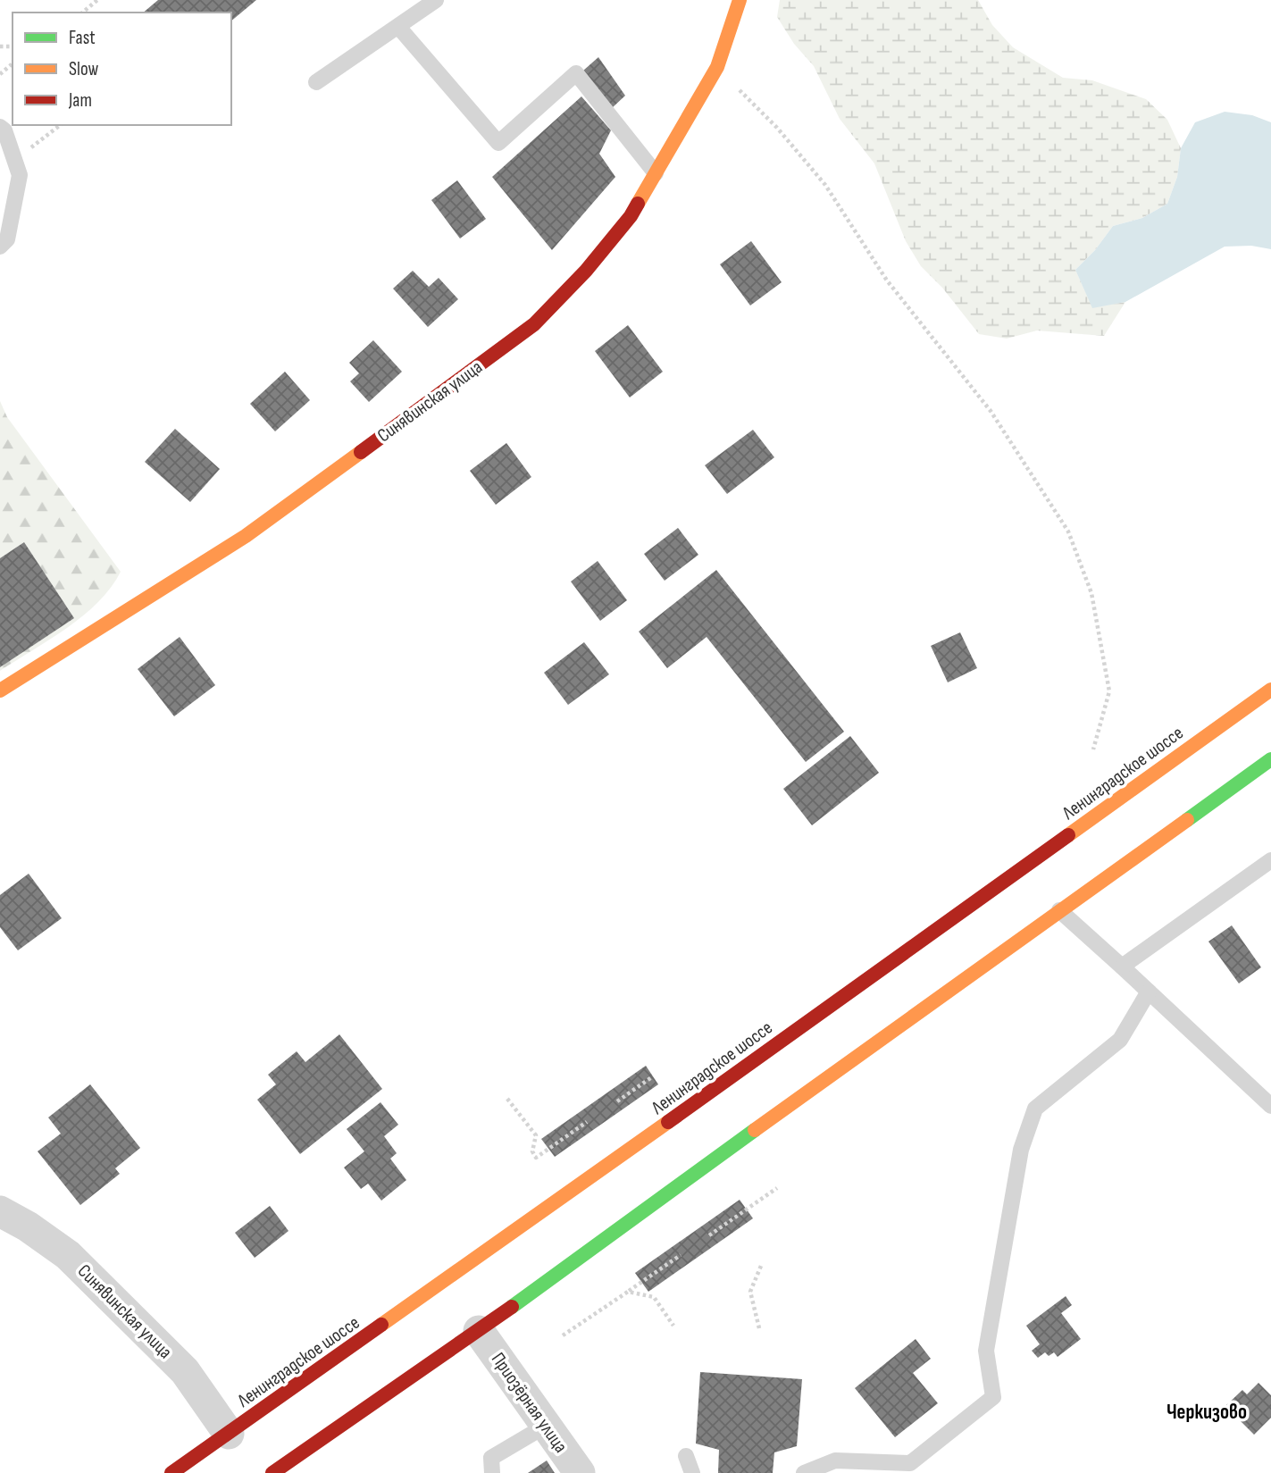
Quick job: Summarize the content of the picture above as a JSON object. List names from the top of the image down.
{
  "streets": {
    "main road": ["Синявинская улица", "Ленинградское шоссе"],
    "street": ["Приозёрная улица"]
  },
  "crossings": [
    ["Синявинская улица", "Ленинградское шоссе"]
  ],
  "districts": ["Черкизово"],
  "legend": ["Fast", "Slow", "Jam"]
}
